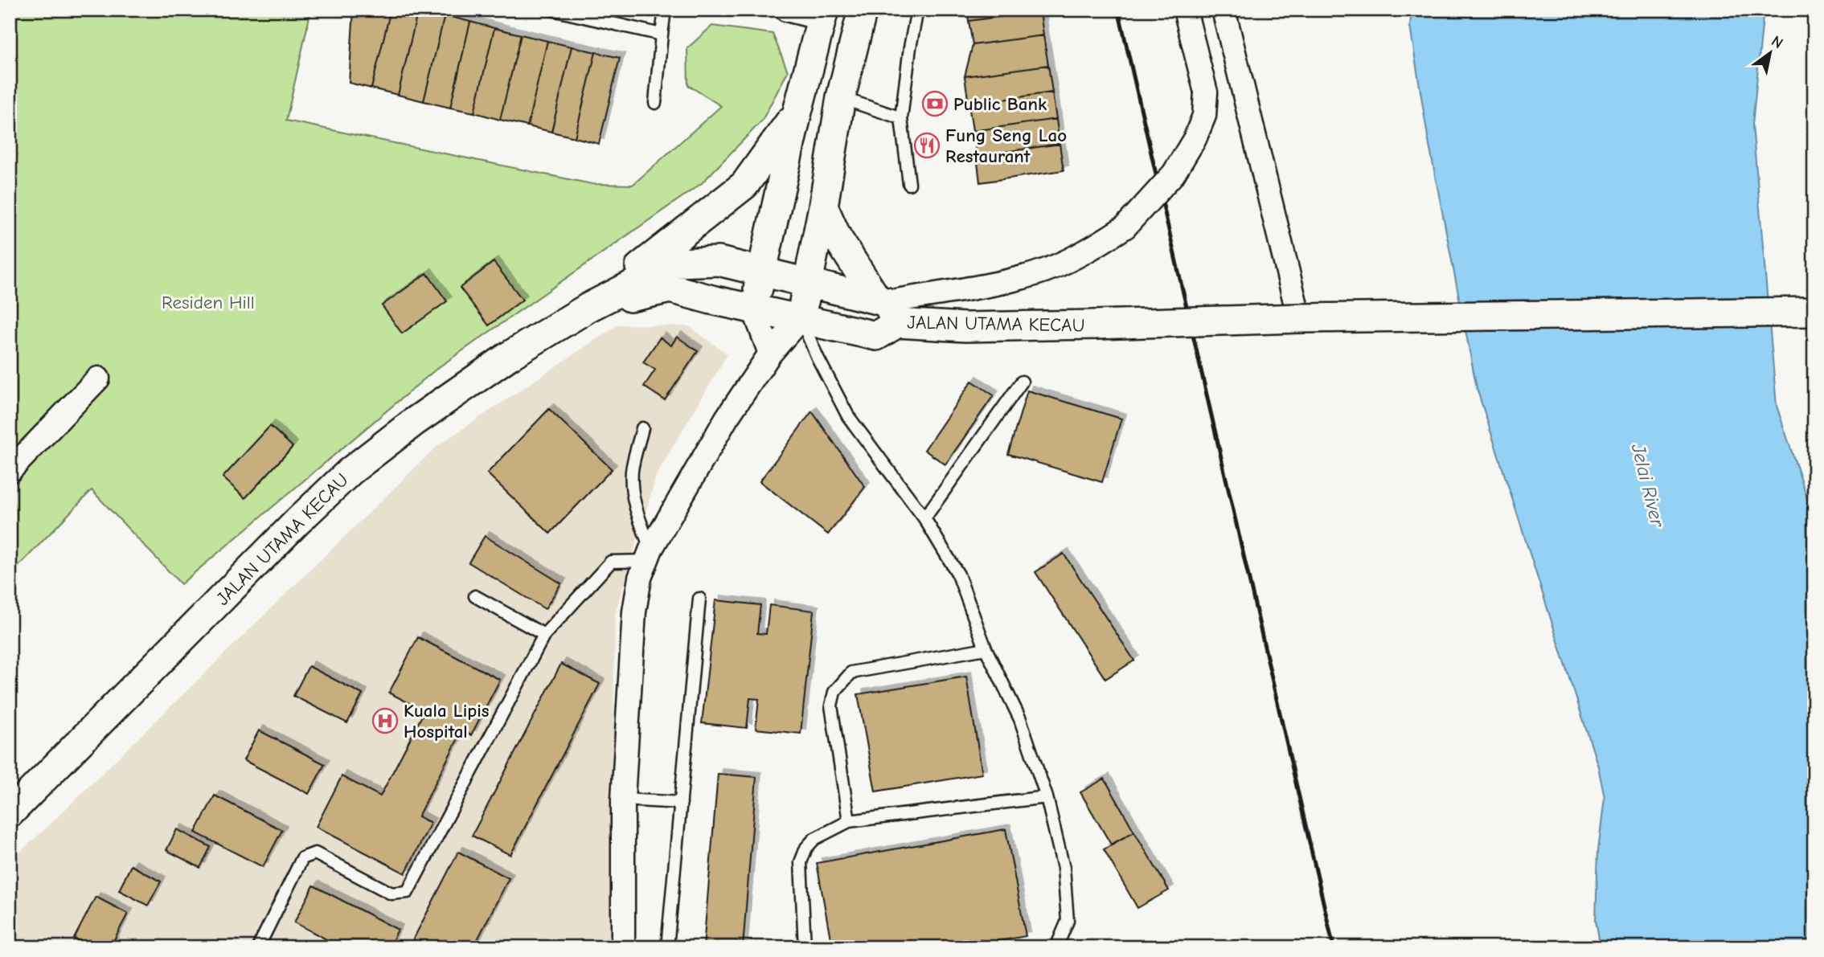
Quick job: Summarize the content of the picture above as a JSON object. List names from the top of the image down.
{
  "streets": {
    "street": ["JALAN UTAMA KECAU"]
  },
  "water": ["Jelai River"],
  "parks": ["Residen Hill"],
  "places": {
    "bank": ["Public Bank"],
    "restaurant": ["Fung Seng Lao Restaurant"],
    "hospital": ["Kuala Lipis Hospital"]
  },
  "north": "top right"
}
